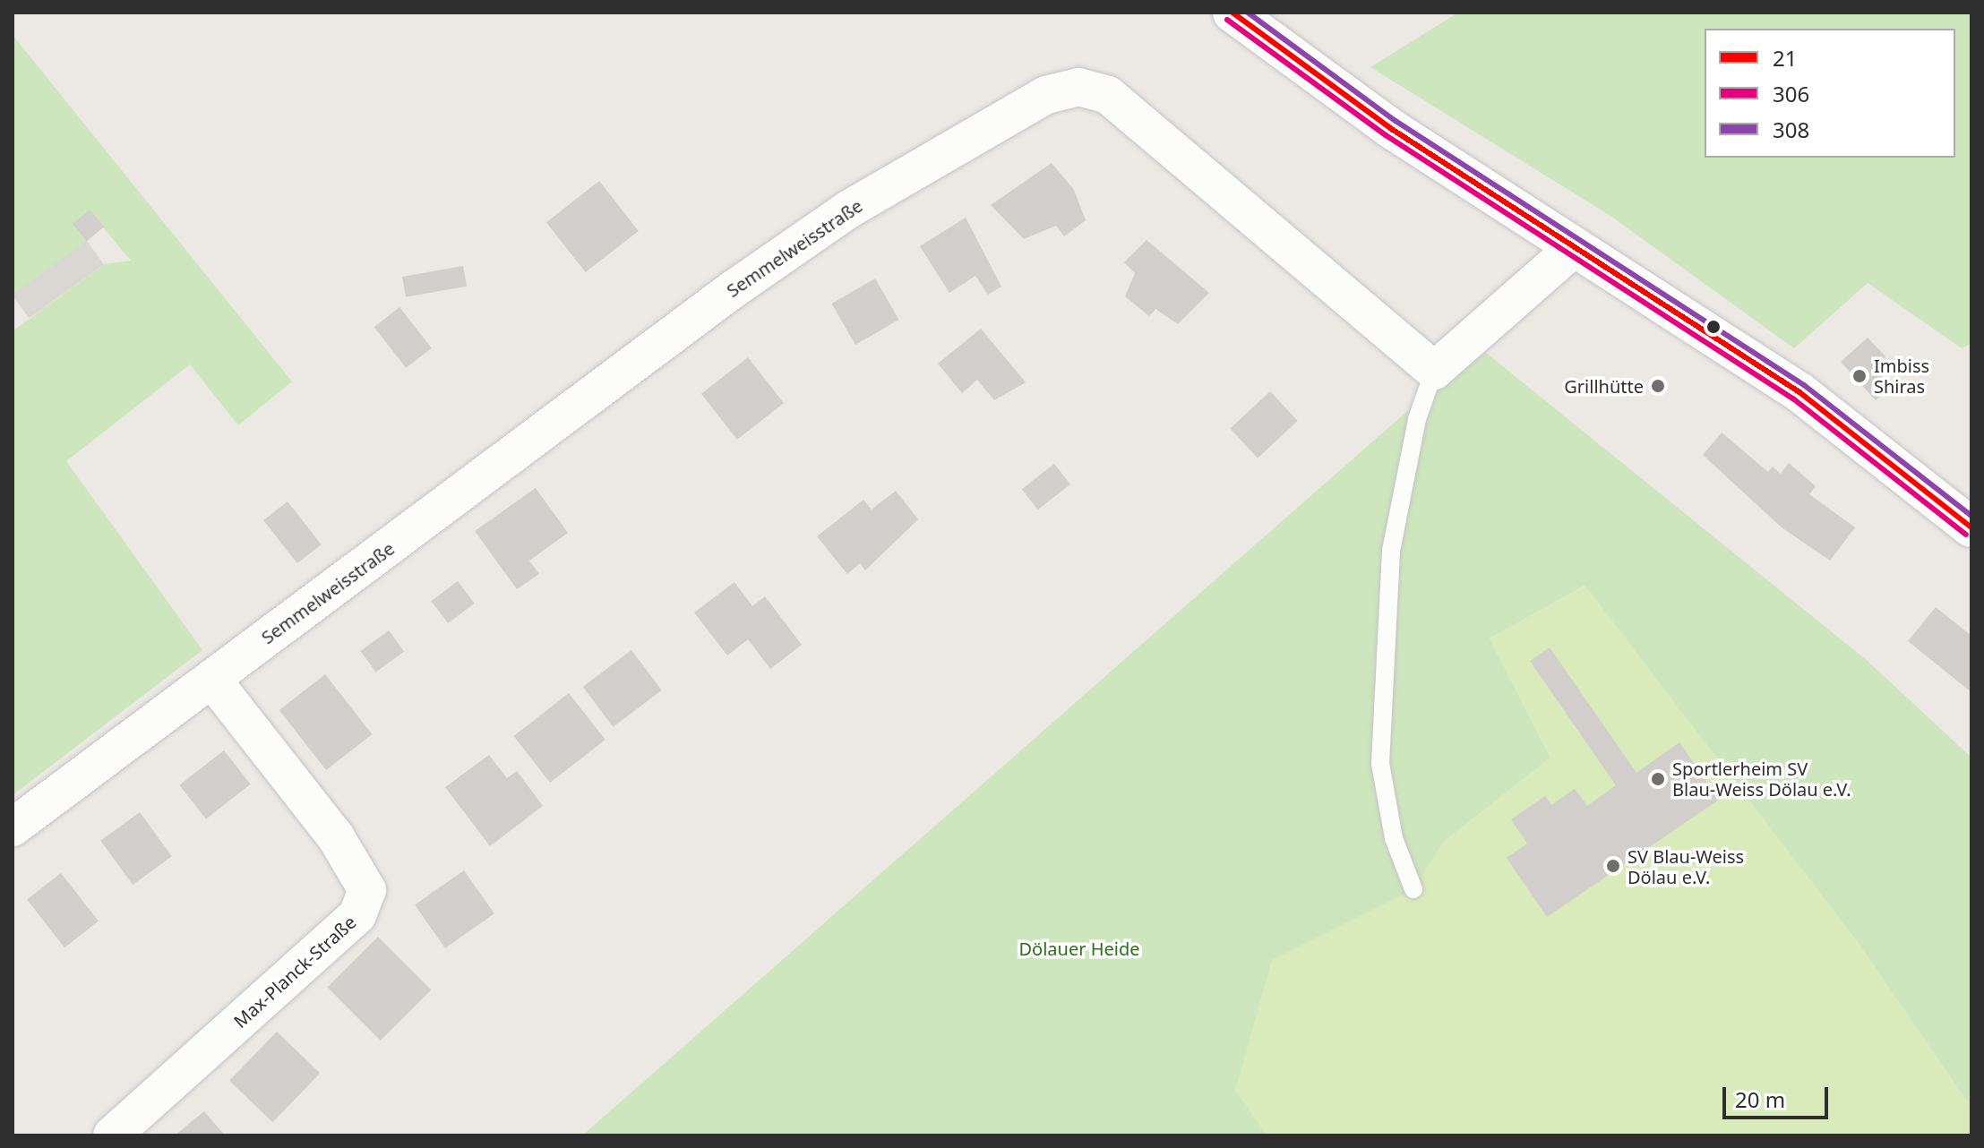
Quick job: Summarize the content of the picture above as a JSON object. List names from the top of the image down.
{
  "streets": {
    "street": ["Semmelweisstraße", "Max-Planck-Straße"]
  },
  "crossings": [
    ["Semmelweisstraße", "Max-Planck-Straße"]
  ],
  "parks": ["Dölauer Heide"],
  "places": [
    "Imbiss Shiras",
    "Grillhütte",
    "Sportlerheim SV Blau-Weiss Dölau e.V.",
    "SV Blau-Weiss Dölau e.V."
  ],
  "lines": ["transit line 21", "transit line 308", "transit line 306"],
  "legend": ["21", "306", "308"],
  "scale_bar": "20 m"
}
